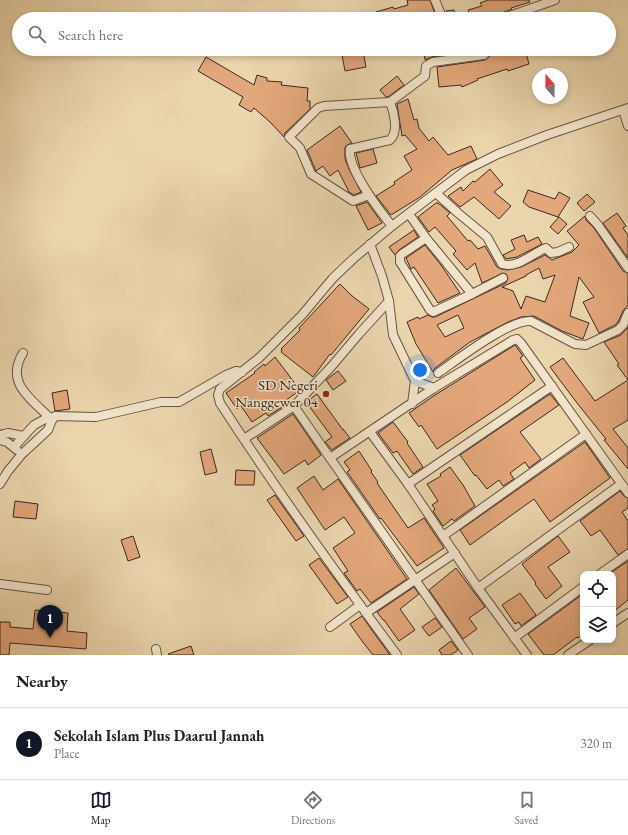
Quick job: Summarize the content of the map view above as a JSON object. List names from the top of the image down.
{
  "places": ["SD Negeri Nanggewer 04"],
  "north": "top",
  "page": {
    "search": "Search here",
    "pins": "1",
    "heading": "Nearby",
    "list": [
      {
        "mark": "1",
        "name": "Sekolah Islam Plus Daarul Jannah",
        "note": "Place",
        "value": "320 m"
      }
    ],
    "nav": ["Map", "Directions", "Saved"]
  }
}
